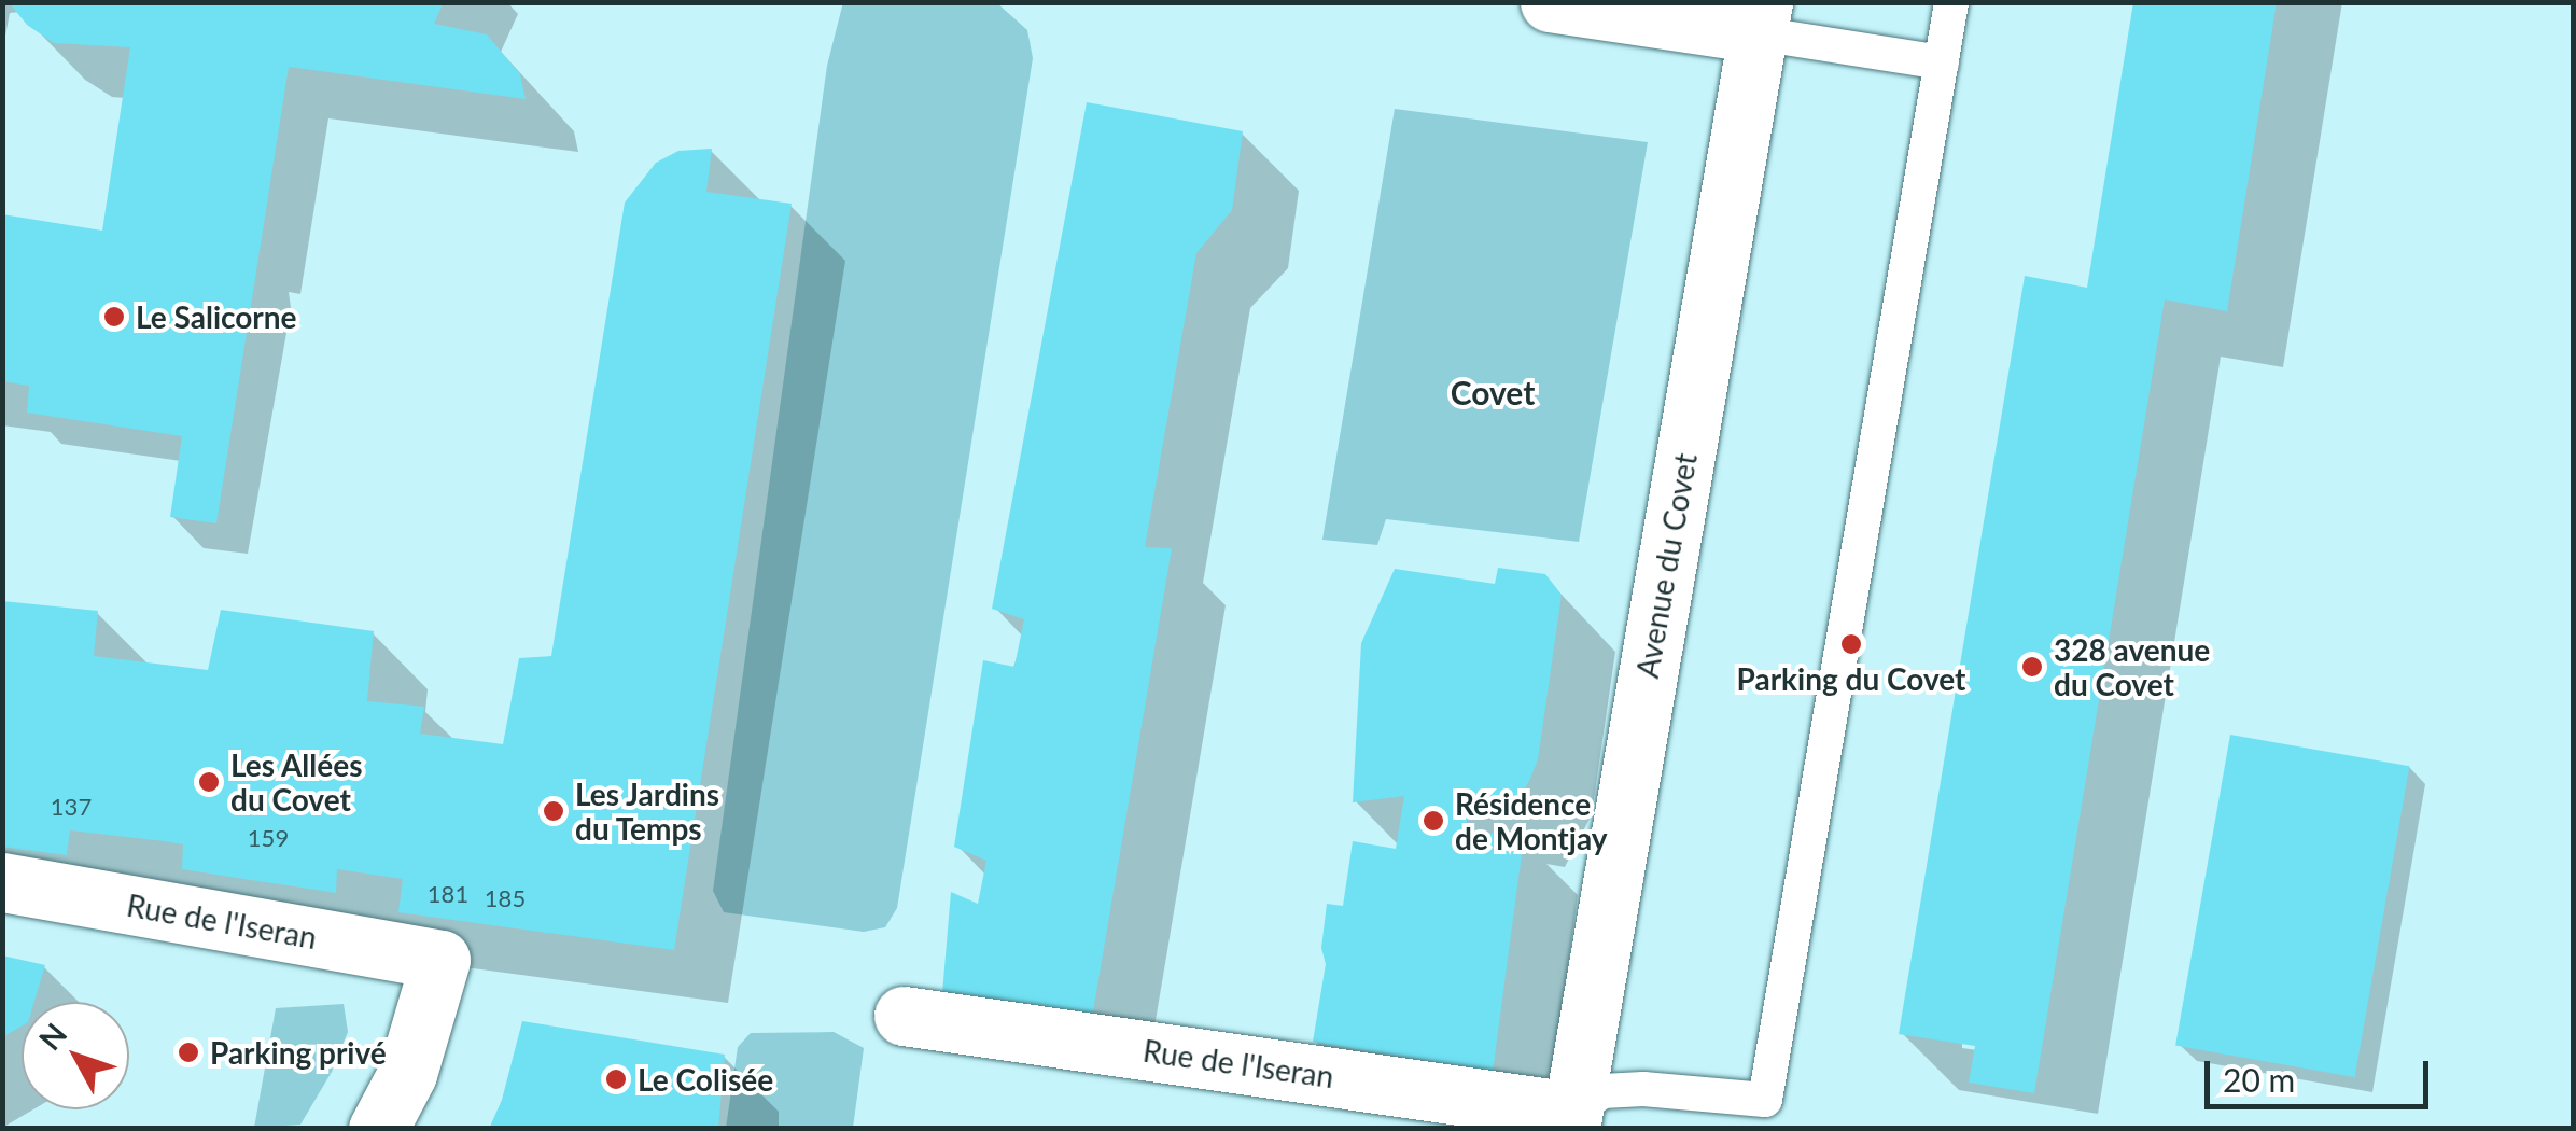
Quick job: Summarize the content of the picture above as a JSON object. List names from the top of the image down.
{
  "streets": {
    "street": ["Avenue du Covet", "Rue de l'Iseran"]
  },
  "crossings": [
    ["Avenue du Covet", "Rue de l'Iseran"]
  ],
  "districts": ["Covet"],
  "places": [
    "Le Salicorne",
    "Parking du Covet",
    "328 avenue du Covet",
    "Les Allées du Covet",
    "Les Jardins du Temps",
    "Résidence de Montjay",
    "Parking privé",
    "Le Colisée"
  ],
  "house_numbers": [
    "137",
    "159",
    "181",
    "185"
  ],
  "scale_bar": "20 m",
  "north": "top left"
}
